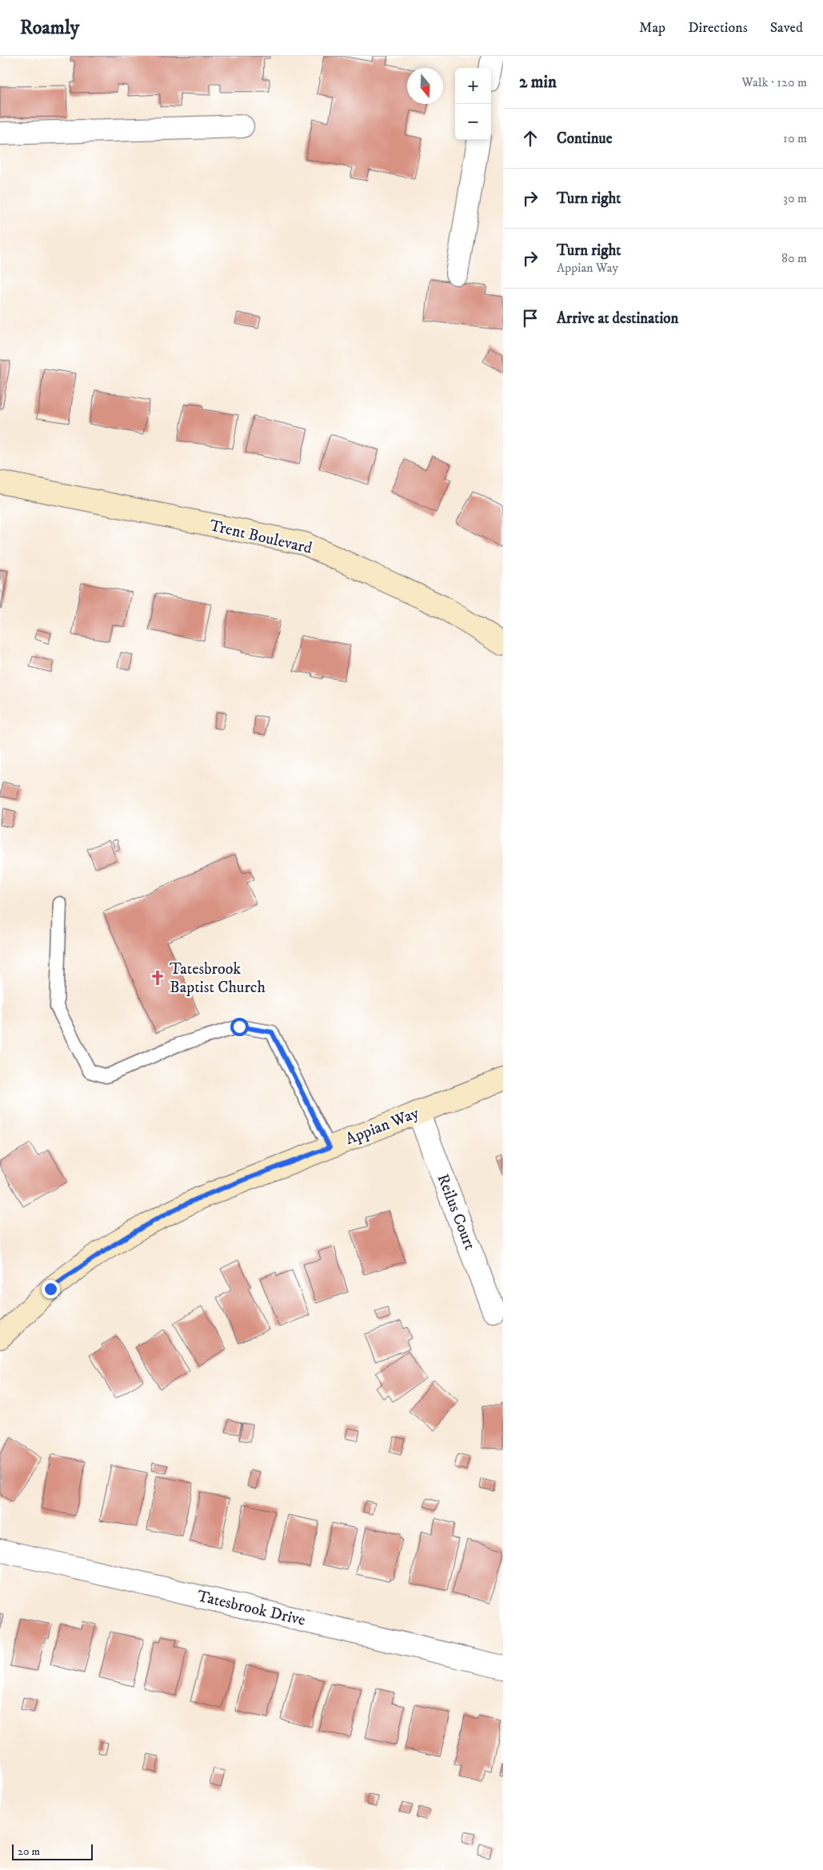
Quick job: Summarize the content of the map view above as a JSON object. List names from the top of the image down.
{
  "streets": {
    "street": [
      "Trent Boulevard",
      "Appian Way",
      "Reilus Court",
      "Tatesbrook Drive"
    ]
  },
  "crossings": [
    ["Appian Way", "Reilus Court"]
  ],
  "places": {
    "church": ["Tatesbrook Baptist Church"]
  },
  "scale_bar": "20 m",
  "north": "bottom",
  "page": {
    "header": "Roamly",
    "nav": ["Map", "Directions", "Saved"],
    "heading": ["2 min", "Walk · 120 m"],
    "map_buttons": ["+", "−"],
    "list": [
      ["Continue", "10 m"],
      ["Turn right", "30 m"],
      ["Turn right", "Appian Way", "80 m"],
      "Arrive at destination"
    ],
    "scale": "20 m"
  }
}
